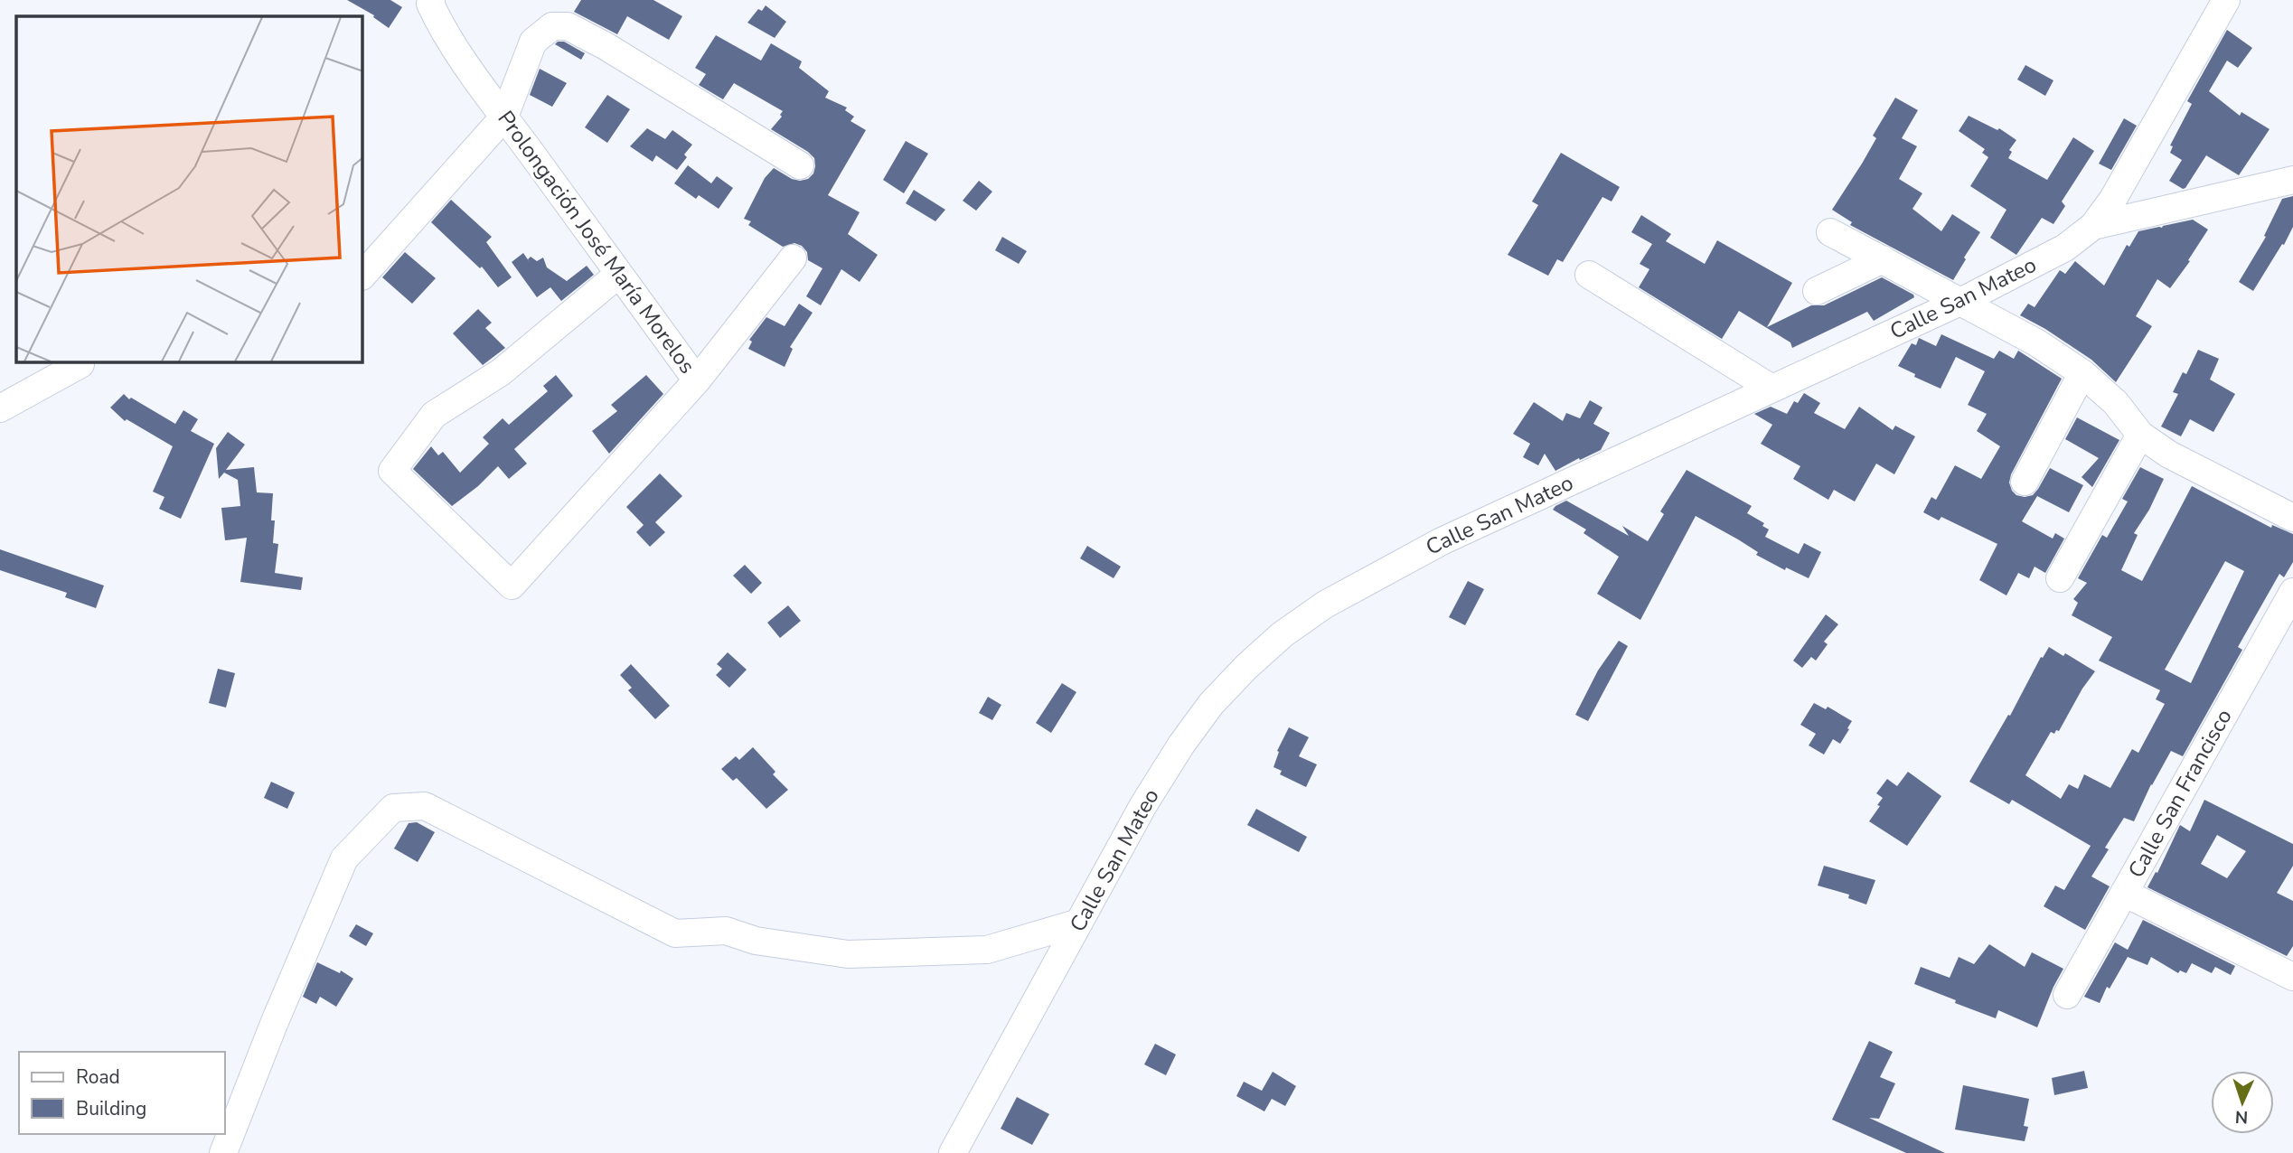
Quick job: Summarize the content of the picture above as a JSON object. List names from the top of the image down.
{
  "streets": {
    "street": ["Prolongación José María Morelos", "Calle San Mateo", "Calle San Francisco"]
  },
  "legend": ["Road", "Building"],
  "north": "bottom"
}
